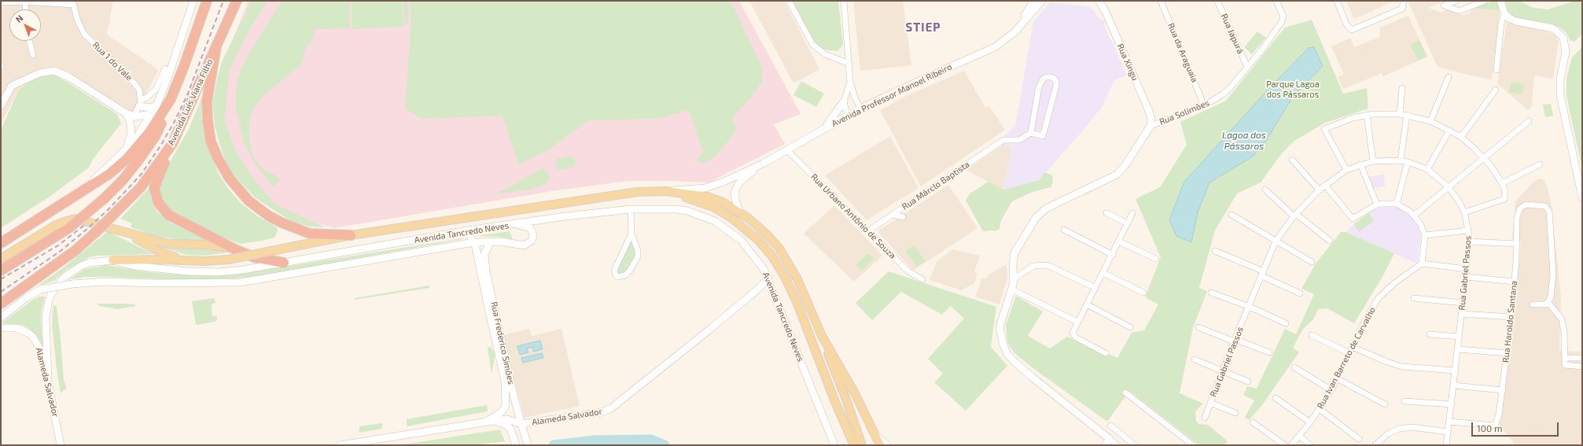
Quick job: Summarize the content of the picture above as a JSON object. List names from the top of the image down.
{
  "streets": {
    "highway": ["Avenida Luís Viana Filho"],
    "main road": ["Avenida Tancredo Neves"],
    "street": [
      "Rua Japurá",
      "Rua da Araguaia",
      "Rua 1 do Vale",
      "Rua Xingu",
      "Avenida Professor Manoel Ribeiro",
      "Rua Solimões",
      "Rua Márclo Baptista",
      "Rua Urbano Antônio de Souza",
      "Rua Gabriel Passos",
      "Rua Haroldo Santana",
      "Rua Frederico Simões",
      "Rua Ivan Barreto de Carvalho",
      "Alameda Salvador"
    ]
  },
  "crossings": [
    ["Rua Japurá", "Rua Solimões"],
    ["Rua da Araguaia", "Rua Solimões"],
    ["Rua Xingu", "Rua Solimões"],
    ["Avenida Professor Manoel Ribeiro", "Rua Urbano Antônio de Souza"],
    ["Avenida Professor Manoel Ribeiro", "Avenida Tancredo Neves"],
    ["Rua Márclo Baptista", "Rua Urbano Antônio de Souza"],
    ["Avenida Tancredo Neves", "Rua Frederico Simões"],
    ["Avenida Tancredo Neves", "Alameda Salvador"],
    ["Rua Gabriel Passos", "Rua Haroldo Santana"],
    ["Rua Frederico Simões", "Alameda Salvador"]
  ],
  "districts": ["STIEP"],
  "water": ["Lagoa dos Pássaros"],
  "parks": ["Parque Lagoa dos Pássaros"],
  "scale_bar": "100 m",
  "north": "top left"
}
